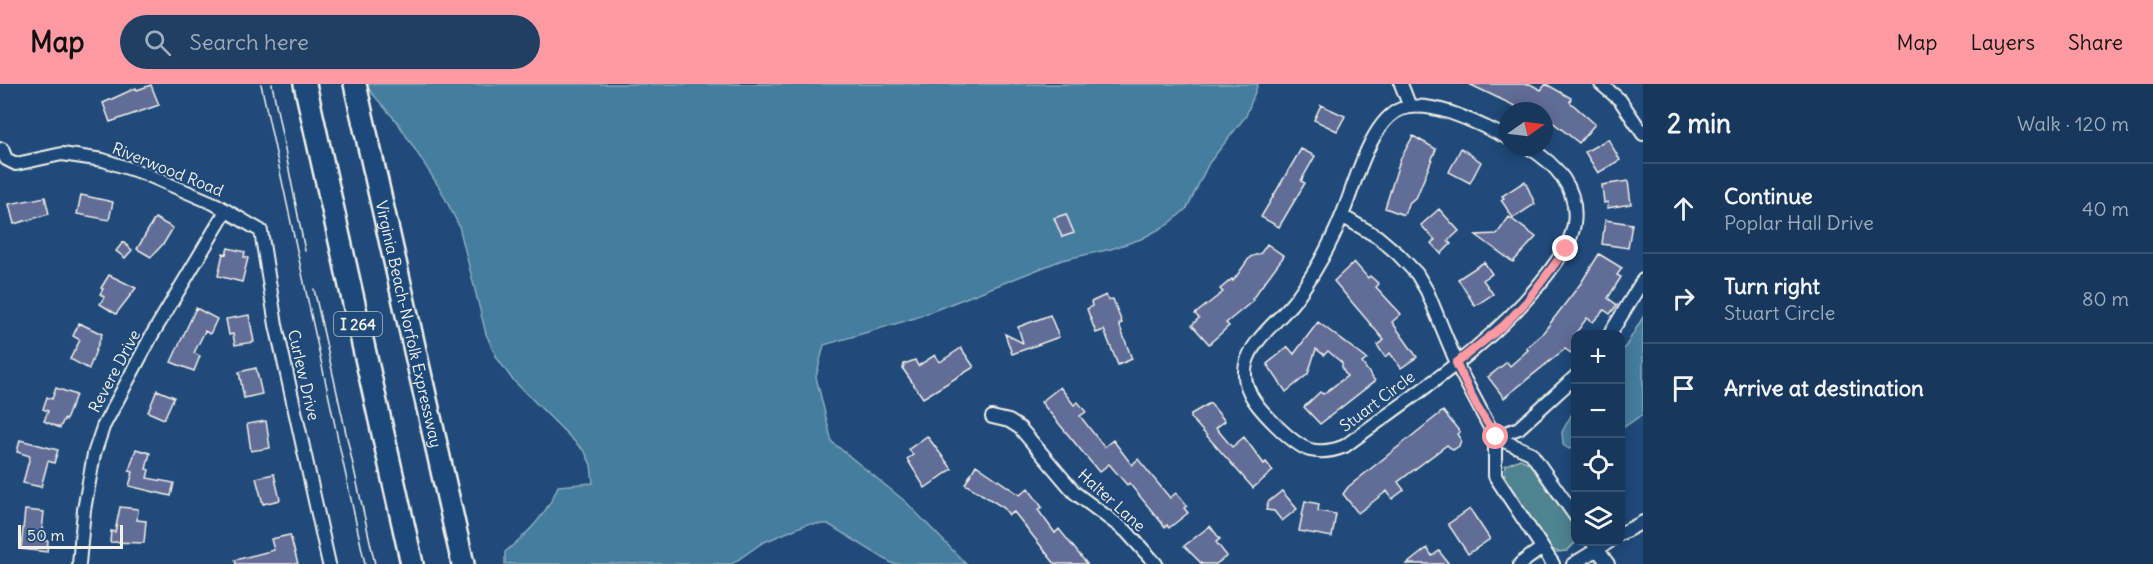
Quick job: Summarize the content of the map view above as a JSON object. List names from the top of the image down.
{
  "streets": {
    "highway": ["I 264", "Virginia Beach-Norfolk Expressway"],
    "street": [
      "Riverwood Road",
      "Revere Drive",
      "Curlew Drive",
      "Stuart Circle",
      "Halter Lane"
    ]
  },
  "crossings": [
    ["Riverwood Road", "Revere Drive"],
    ["Riverwood Road", "Curlew Drive"],
    ["Revere Drive", "Curlew Drive"]
  ],
  "scale_bar": "50 m",
  "north": "right",
  "page": {
    "header": "Map",
    "search": "Search here",
    "nav": ["Map", "Layers", "Share"],
    "heading": ["2 min", "Walk · 120 m"],
    "list": [
      ["Continue", "Poplar Hall Drive", "40 m"],
      ["Turn right", "Stuart Circle", "80 m"],
      "Arrive at destination"
    ],
    "map_buttons": ["+", "−"],
    "scale": "50 m"
  }
}
